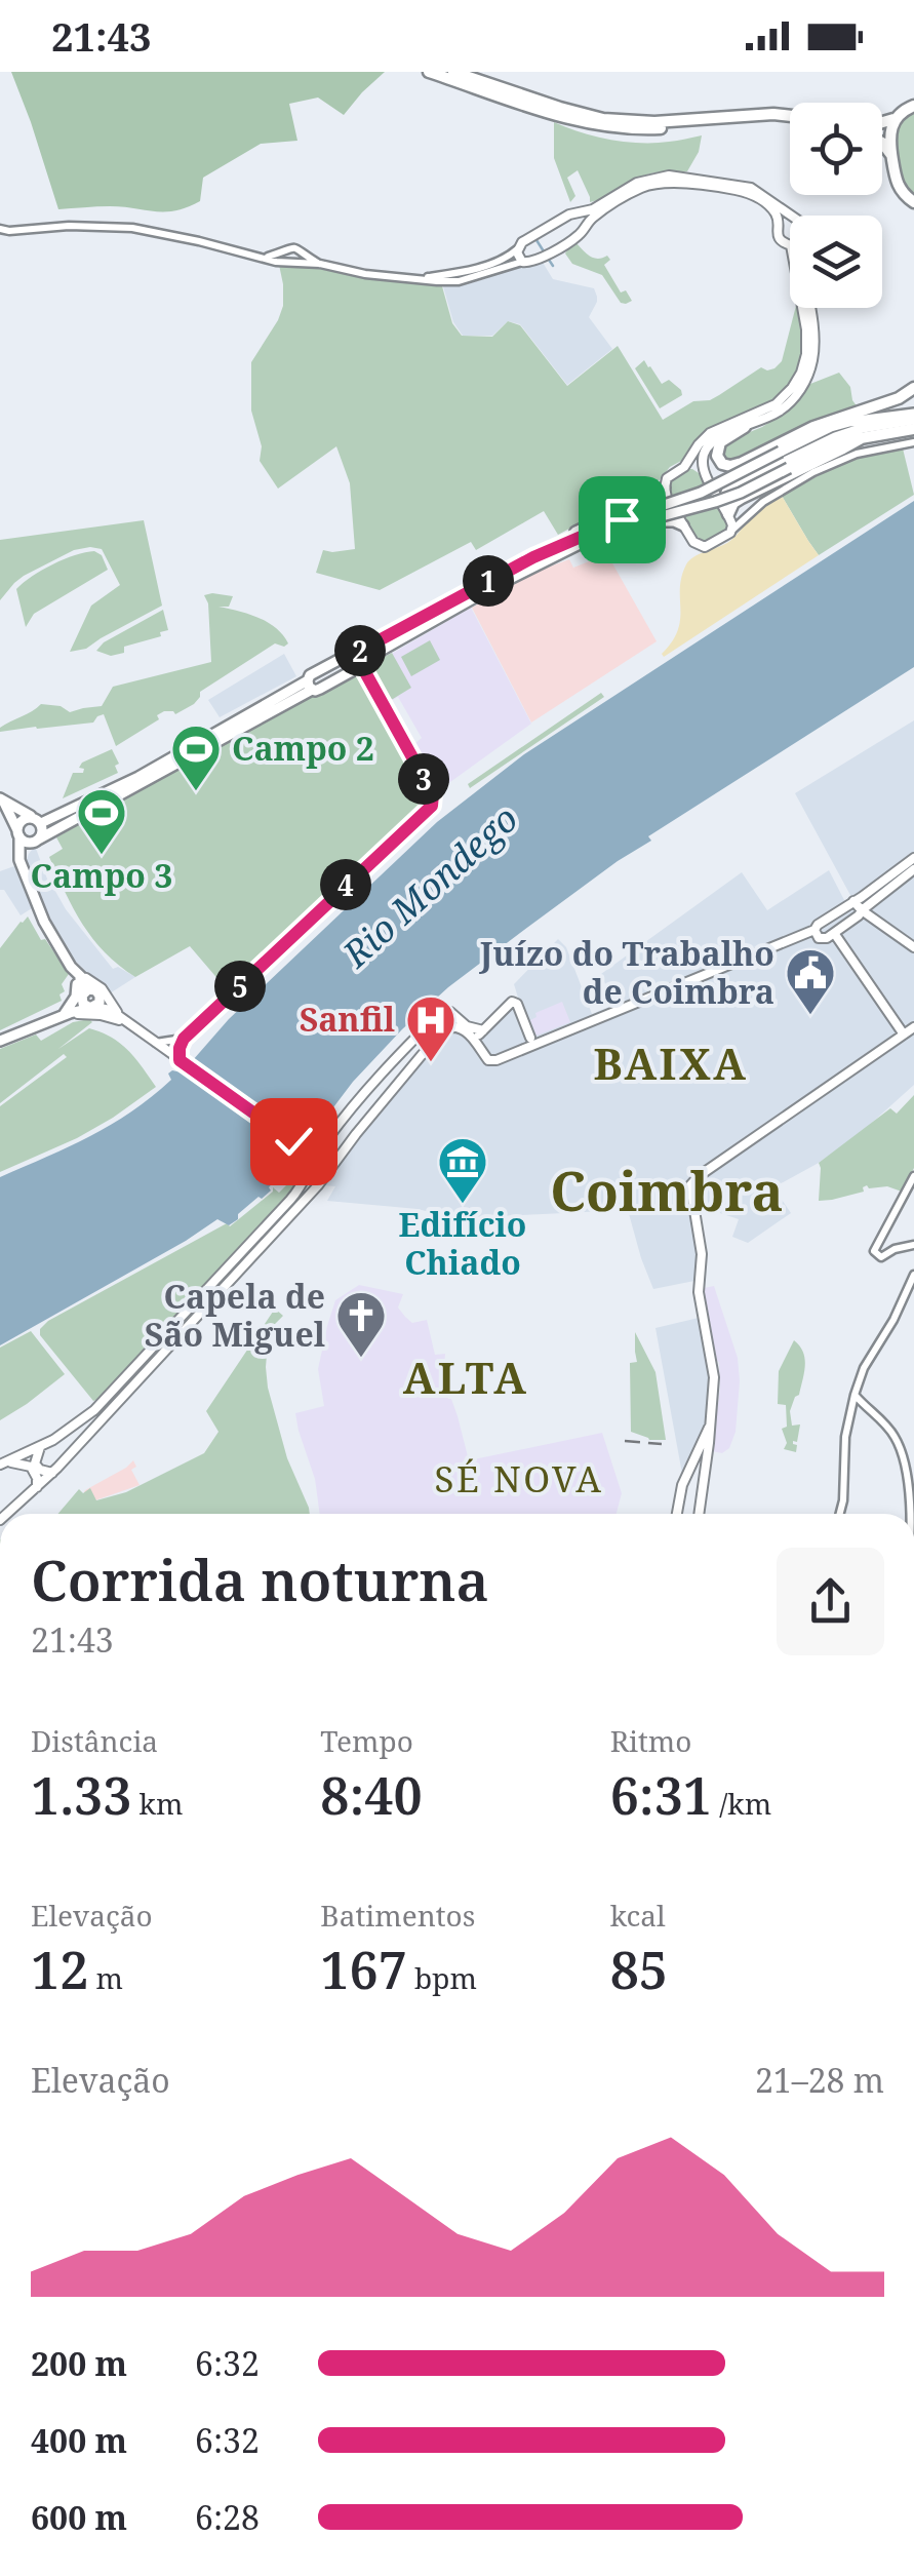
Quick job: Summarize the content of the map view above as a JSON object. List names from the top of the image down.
{
  "districts": [
    "BAIXA",
    "Coimbra",
    "ALTA",
    "SÉ NOVA"
  ],
  "water": ["Rio Mondego"],
  "places": {
    "sports": ["Campo 2", "Campo 3"],
    "public building": ["Juízo do Trabalho de Coimbra"],
    "hospital": ["Sanfil"],
    "museum": ["Edifício Chiado"],
    "church": ["Capela de São Miguel"]
  },
  "page": {
    "status": "21:43",
    "pins": [
      "1",
      "2",
      "3",
      "4",
      "5"
    ],
    "heading": ["Corrida noturna", "21:43"],
    "stats": [
      ["Distância", "1.33 km"],
      ["Tempo", "8:40"],
      ["Ritmo", "6:31 /km"],
      ["Elevação", "12 m"],
      ["Batimentos", "167 bpm"],
      ["kcal", "85"]
    ],
    "chart": ["Elevação", "21–28 m"],
    "list": [
      {
        "name": "200 m",
        "note": "6:32"
      },
      {
        "name": "400 m",
        "note": "6:32"
      },
      {
        "name": "600 m",
        "note": "6:28"
      }
    ]
  }
}
